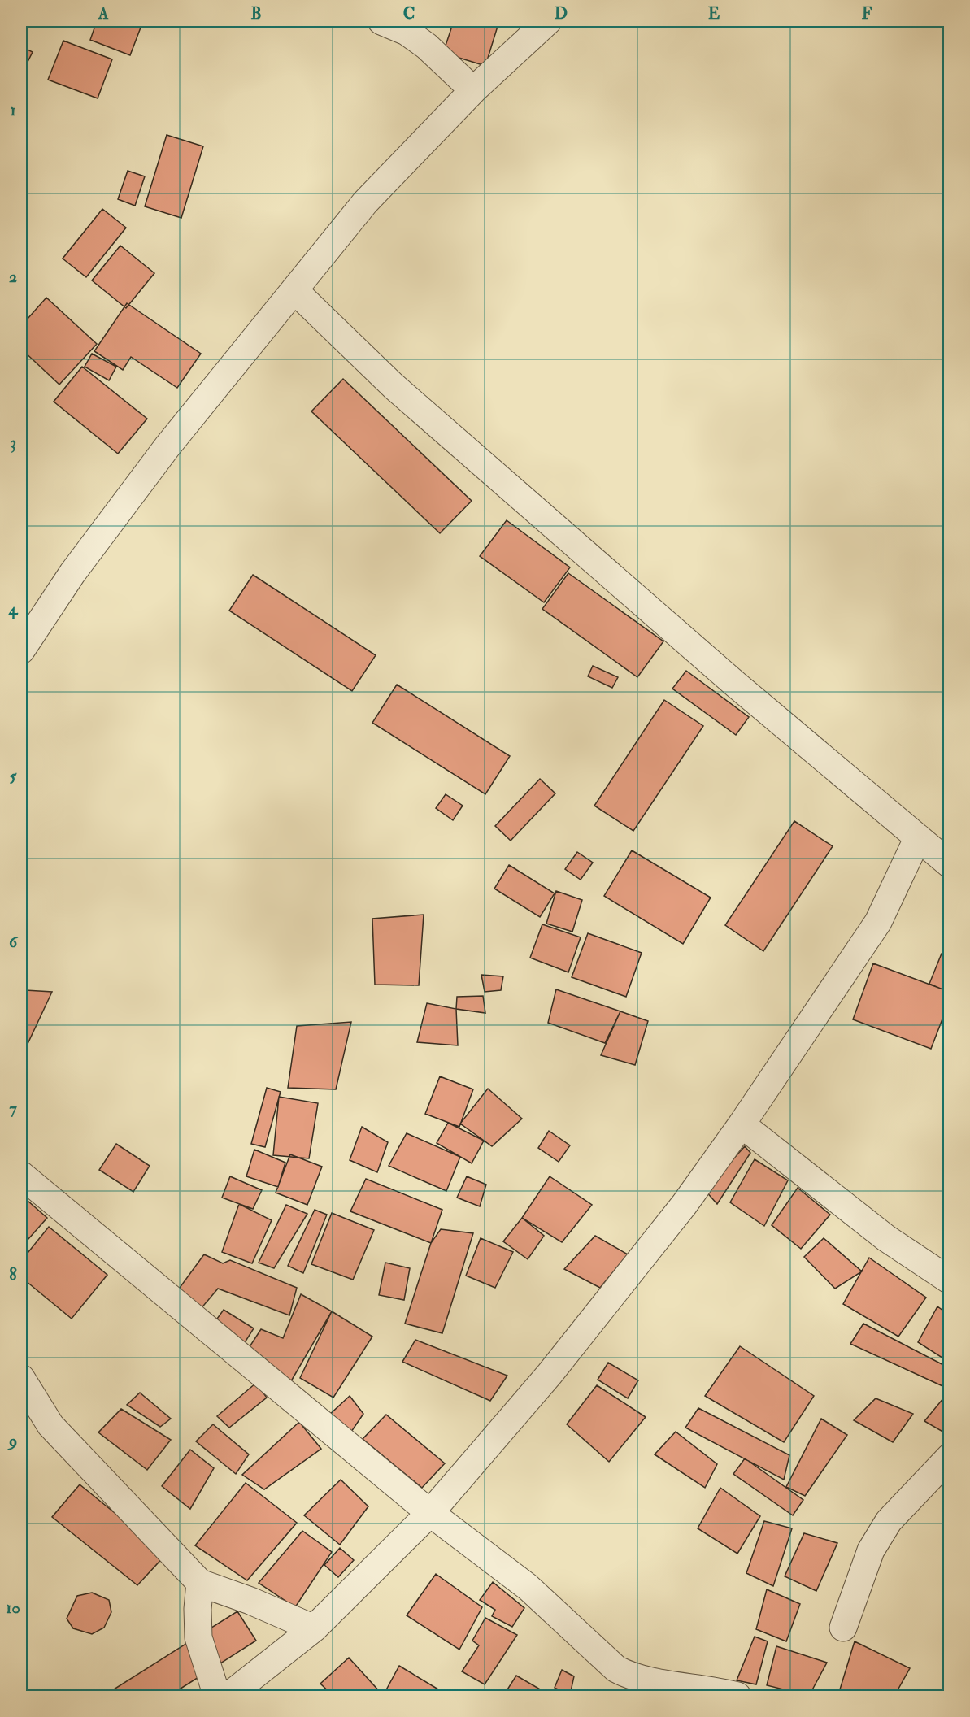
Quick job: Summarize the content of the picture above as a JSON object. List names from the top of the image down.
{
  "grid": {
    "columns": [
      "A",
      "B",
      "C",
      "D",
      "E",
      "F"
    ],
    "rows": [
      "1",
      "2",
      "3",
      "4",
      "5",
      "6",
      "7",
      "8",
      "9",
      "10"
    ]
  }
}
